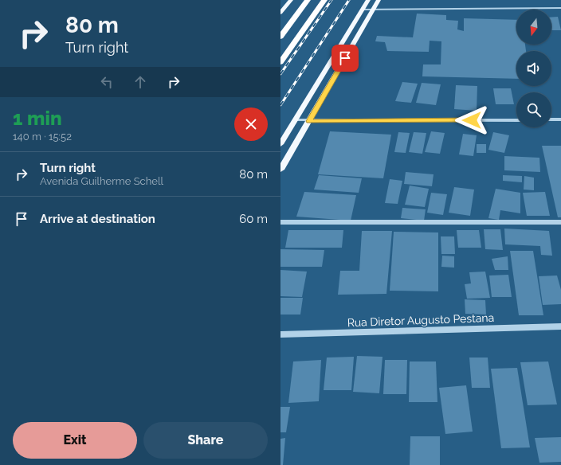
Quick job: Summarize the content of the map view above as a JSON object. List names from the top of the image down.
{
  "streets": {
    "street": ["Rua Diretor Augusto Pestana"]
  },
  "north": "bottom",
  "page": {
    "turn": ["80 m", "Turn right"],
    "heading": ["1 min", "140 m · 15:52"],
    "list": [
      {
        "name": "Turn right",
        "note": "Avenida Guilherme Schell",
        "value": "80 m"
      },
      {
        "name": "Arrive at destination",
        "value": "60 m"
      }
    ],
    "buttons": ["Exit", "Share"]
  }
}
